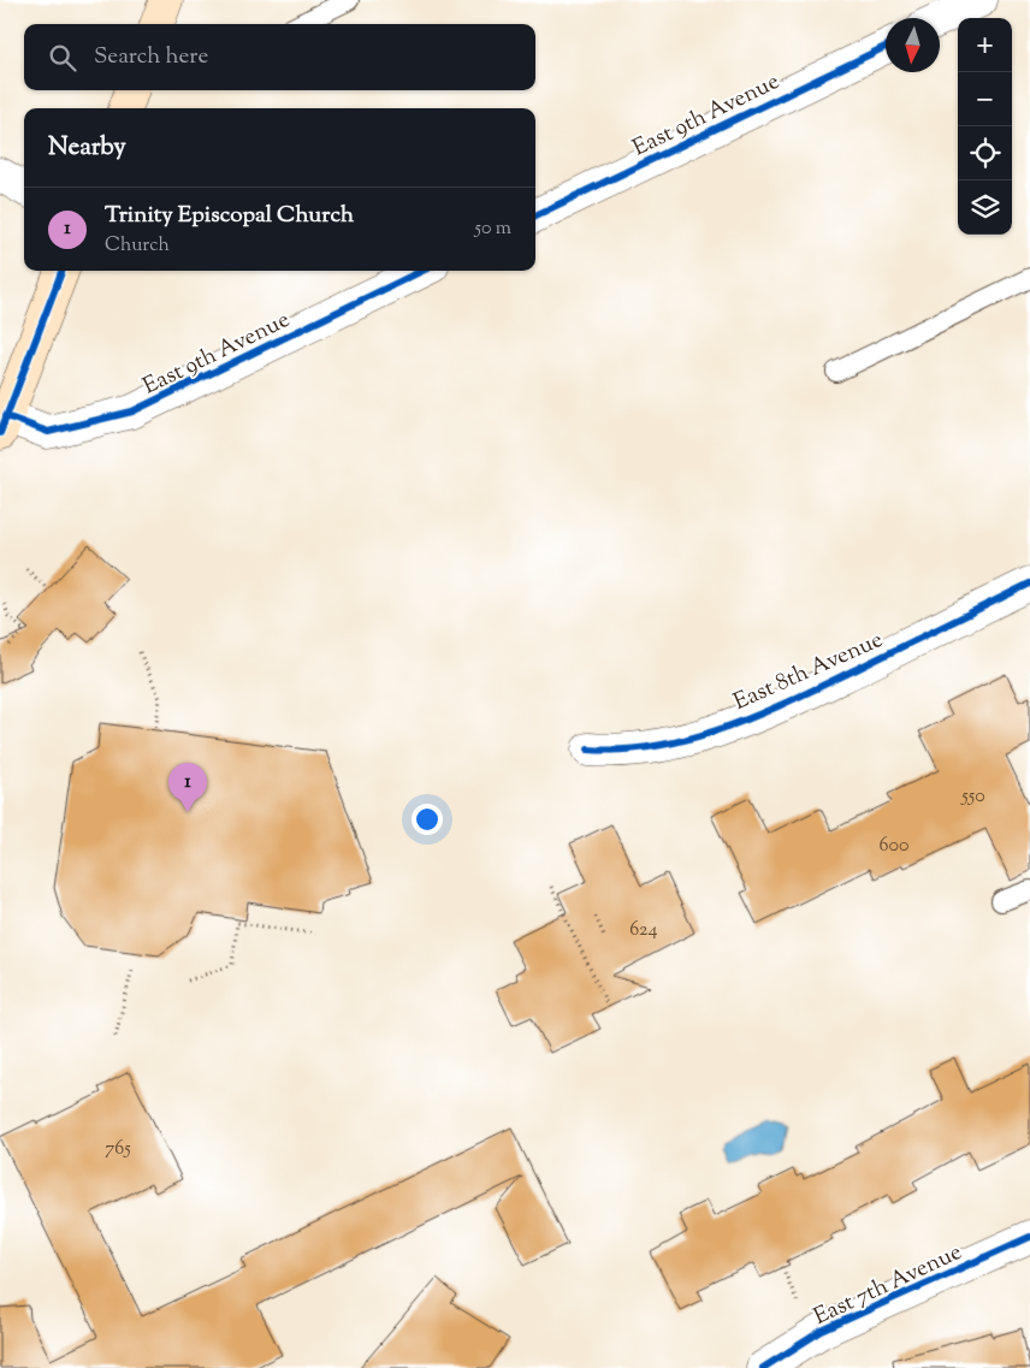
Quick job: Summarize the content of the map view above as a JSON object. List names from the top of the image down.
{
  "streets": {
    "street": ["East 9th Avenue", "East 8th Avenue", "East 7th Avenue"]
  },
  "house_numbers": [
    "550",
    "600",
    "624",
    "765"
  ],
  "north": "bottom",
  "page": {
    "map_buttons": ["+", "−"],
    "search": "Search here",
    "heading": "Nearby",
    "list": [
      {
        "mark": "1",
        "name": "Trinity Episcopal Church",
        "note": "Church",
        "value": "50 m"
      }
    ],
    "pins": "1"
  }
}
